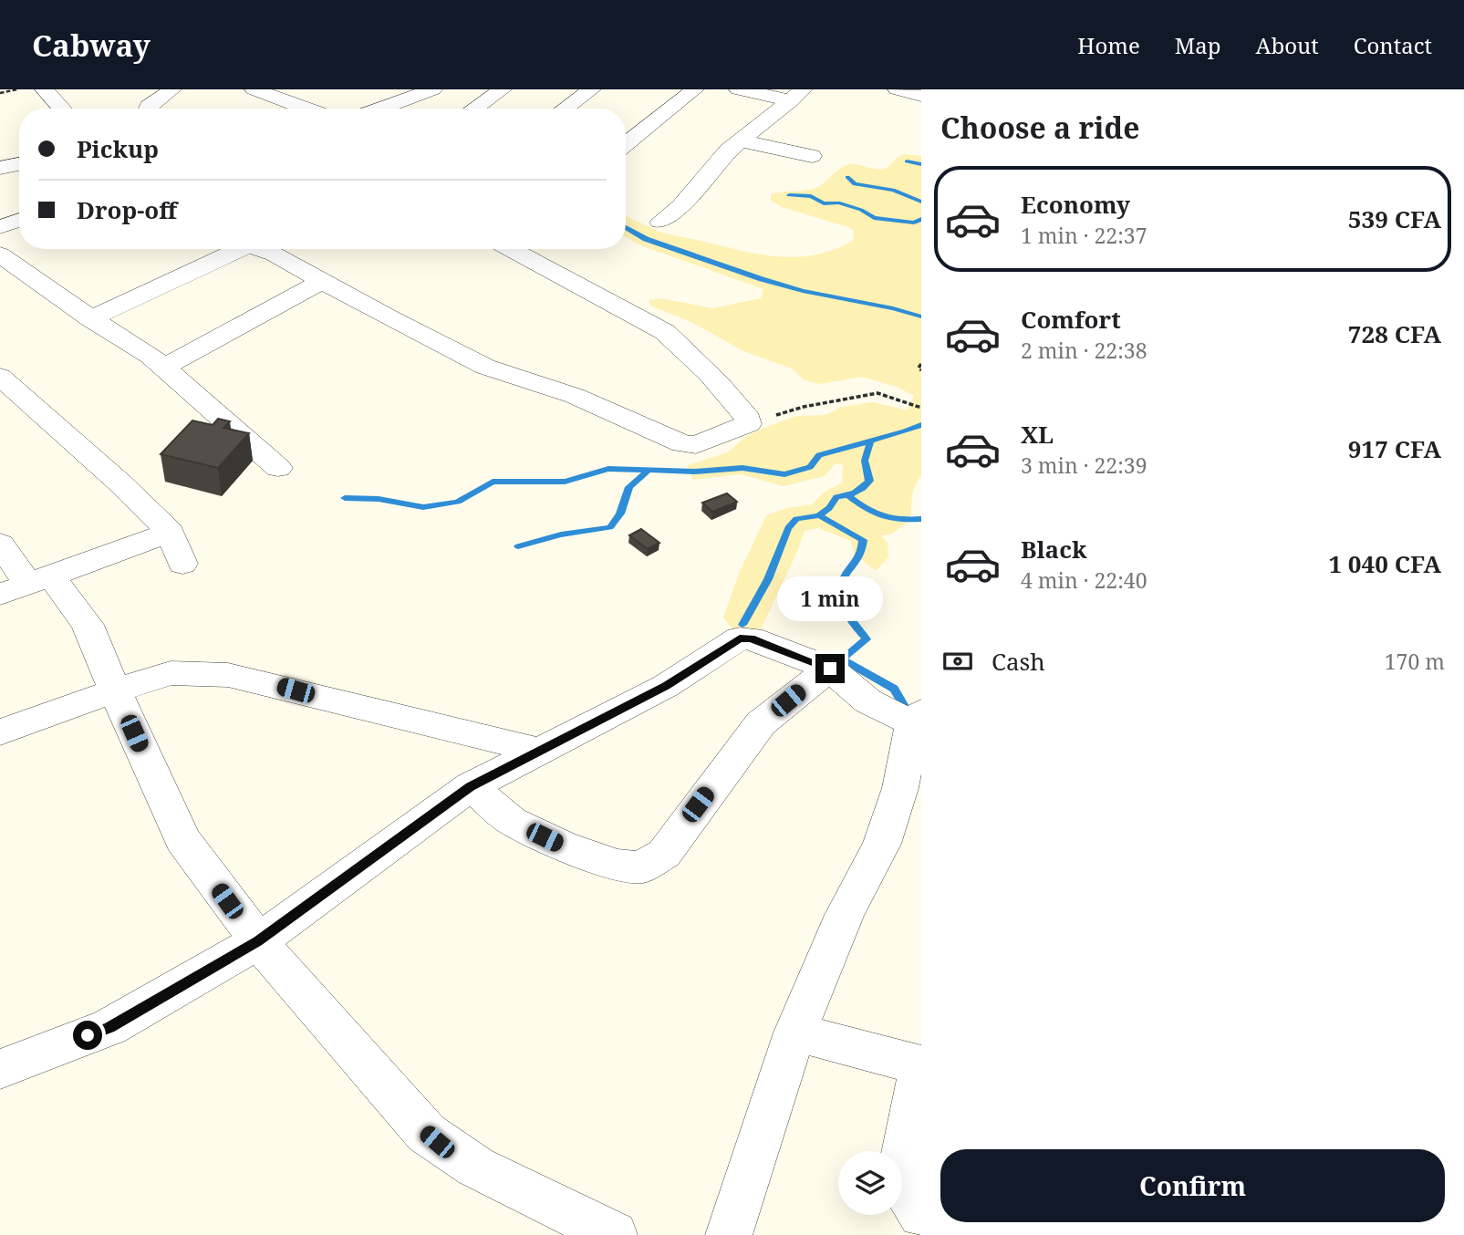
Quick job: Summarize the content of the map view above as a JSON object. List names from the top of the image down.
{
  "page": {
    "header": "Cabway",
    "nav": [
      "Home",
      "Map",
      "About",
      "Contact"
    ],
    "heading": "Choose a ride",
    "banner": ["Pickup", "Drop-off"],
    "list": [
      {
        "name": "Economy",
        "note": "1 min · 22:37",
        "value": "539 CFA"
      },
      {
        "name": "Comfort",
        "note": "2 min · 22:38",
        "value": "728 CFA"
      },
      {
        "name": "XL",
        "note": "3 min · 22:39",
        "value": "917 CFA"
      },
      {
        "name": "Black",
        "note": "4 min · 22:40",
        "value": "1 040 CFA"
      }
    ],
    "bubble": "1 min",
    "pay": ["Cash", "170 m"],
    "buttons": "Confirm"
  }
}
